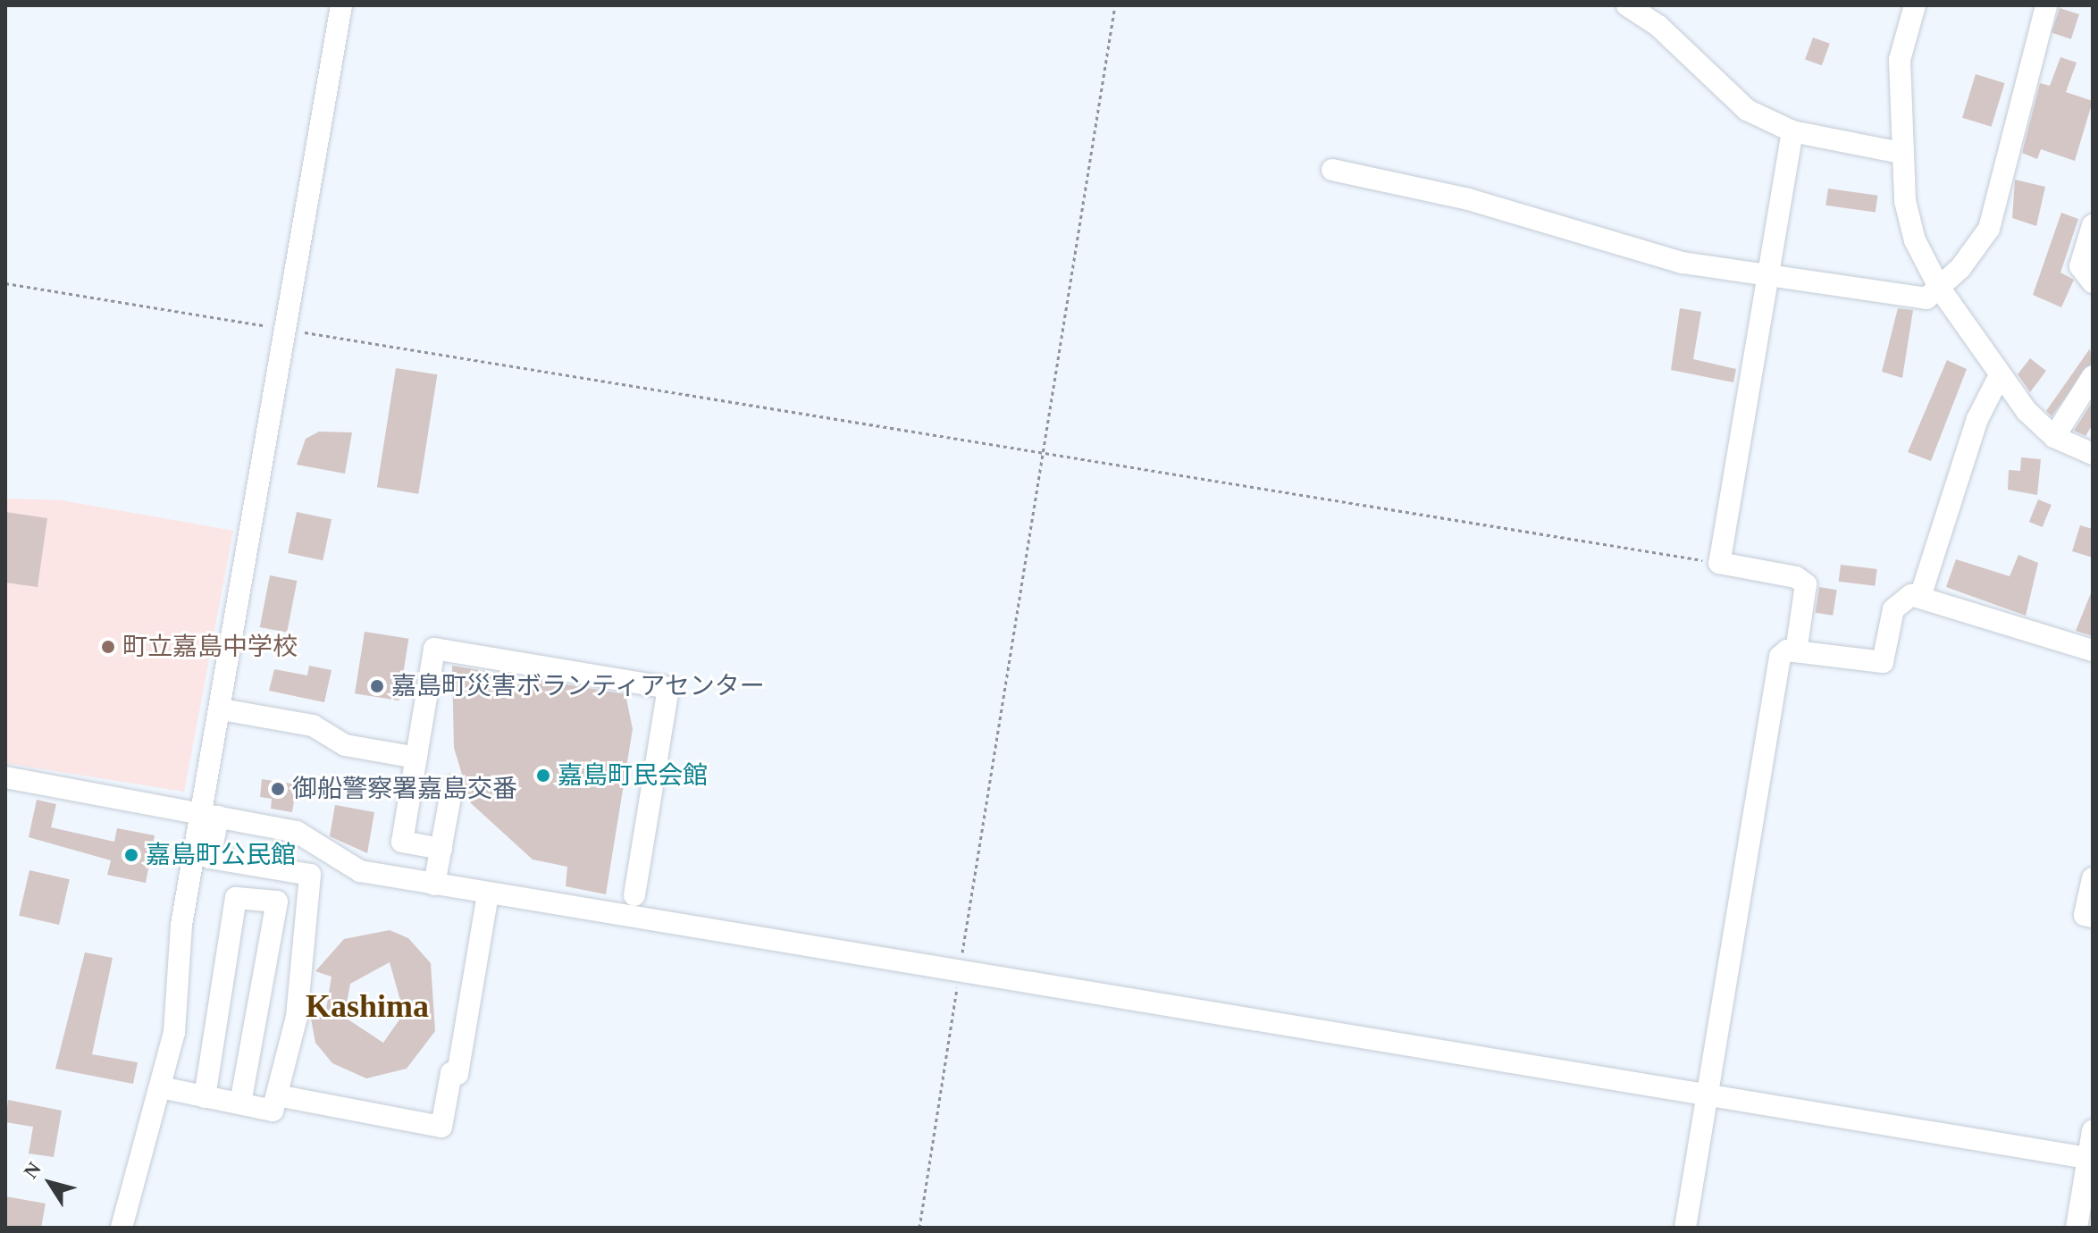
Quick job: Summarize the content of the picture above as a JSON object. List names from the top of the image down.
{
  "districts": ["Kashima"],
  "places": [
    "町立嘉島中学校",
    "嘉島町災害ボランティアセンター",
    "嘉島町民会館",
    "御船警察署嘉島交番",
    "嘉島町公民館"
  ],
  "north": "top left"
}
